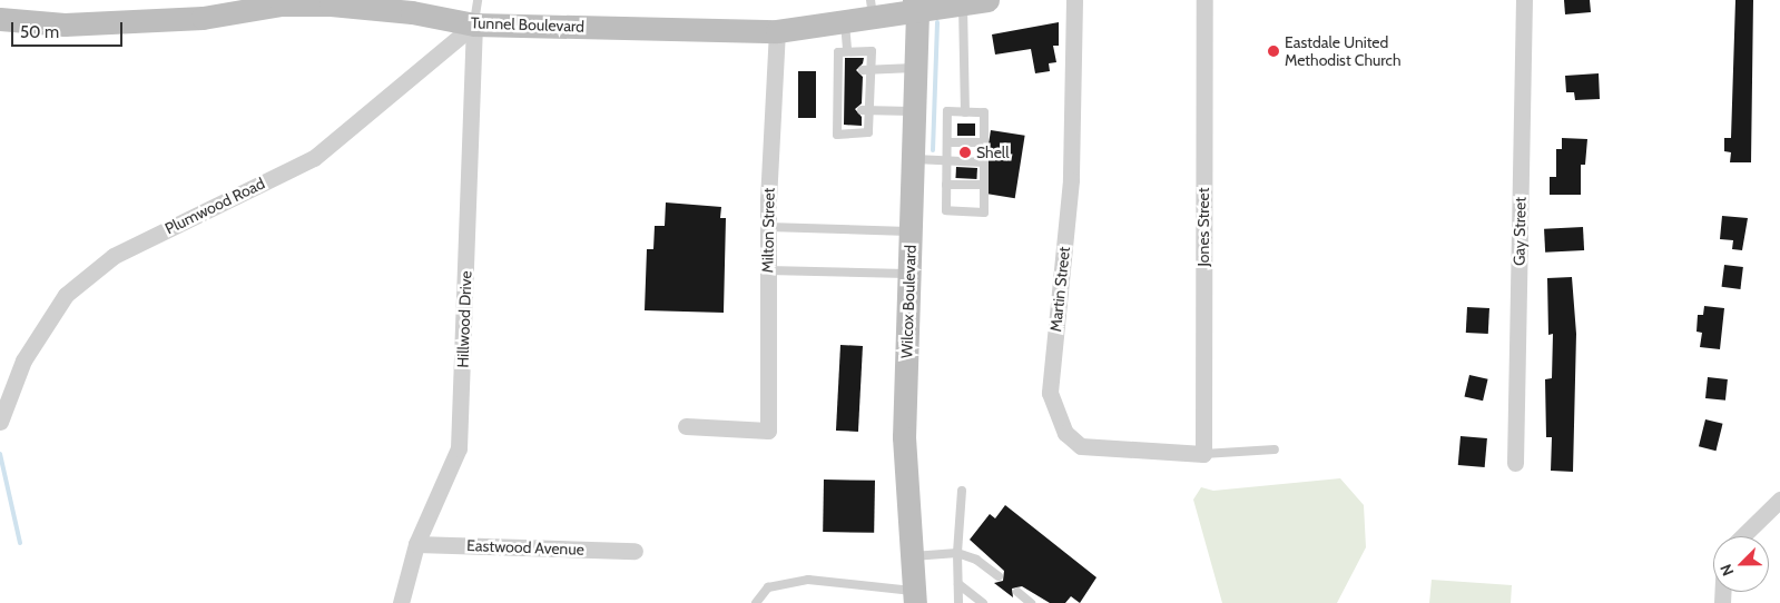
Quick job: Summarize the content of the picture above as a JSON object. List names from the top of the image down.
{
  "streets": {
    "main road": ["Tunnel Boulevard", "Wilcox Boulevard"],
    "street": [
      "Plumwood Road",
      "Jones Street",
      "Milton Street",
      "Gay Street",
      "Martin Street",
      "Hillwood Drive",
      "Eastwood Avenue"
    ]
  },
  "crossings": [
    ["Tunnel Boulevard", "Plumwood Road"],
    ["Tunnel Boulevard", "Milton Street"],
    ["Tunnel Boulevard", "Wilcox Boulevard"],
    ["Tunnel Boulevard", "Hillwood Drive"],
    ["Plumwood Road", "Hillwood Drive"],
    ["Jones Street", "Martin Street"],
    ["Hillwood Drive", "Eastwood Avenue"]
  ],
  "places": ["Eastdale United Methodist Church", "Shell"],
  "scale_bar": "50 m",
  "north": "bottom left"
}
